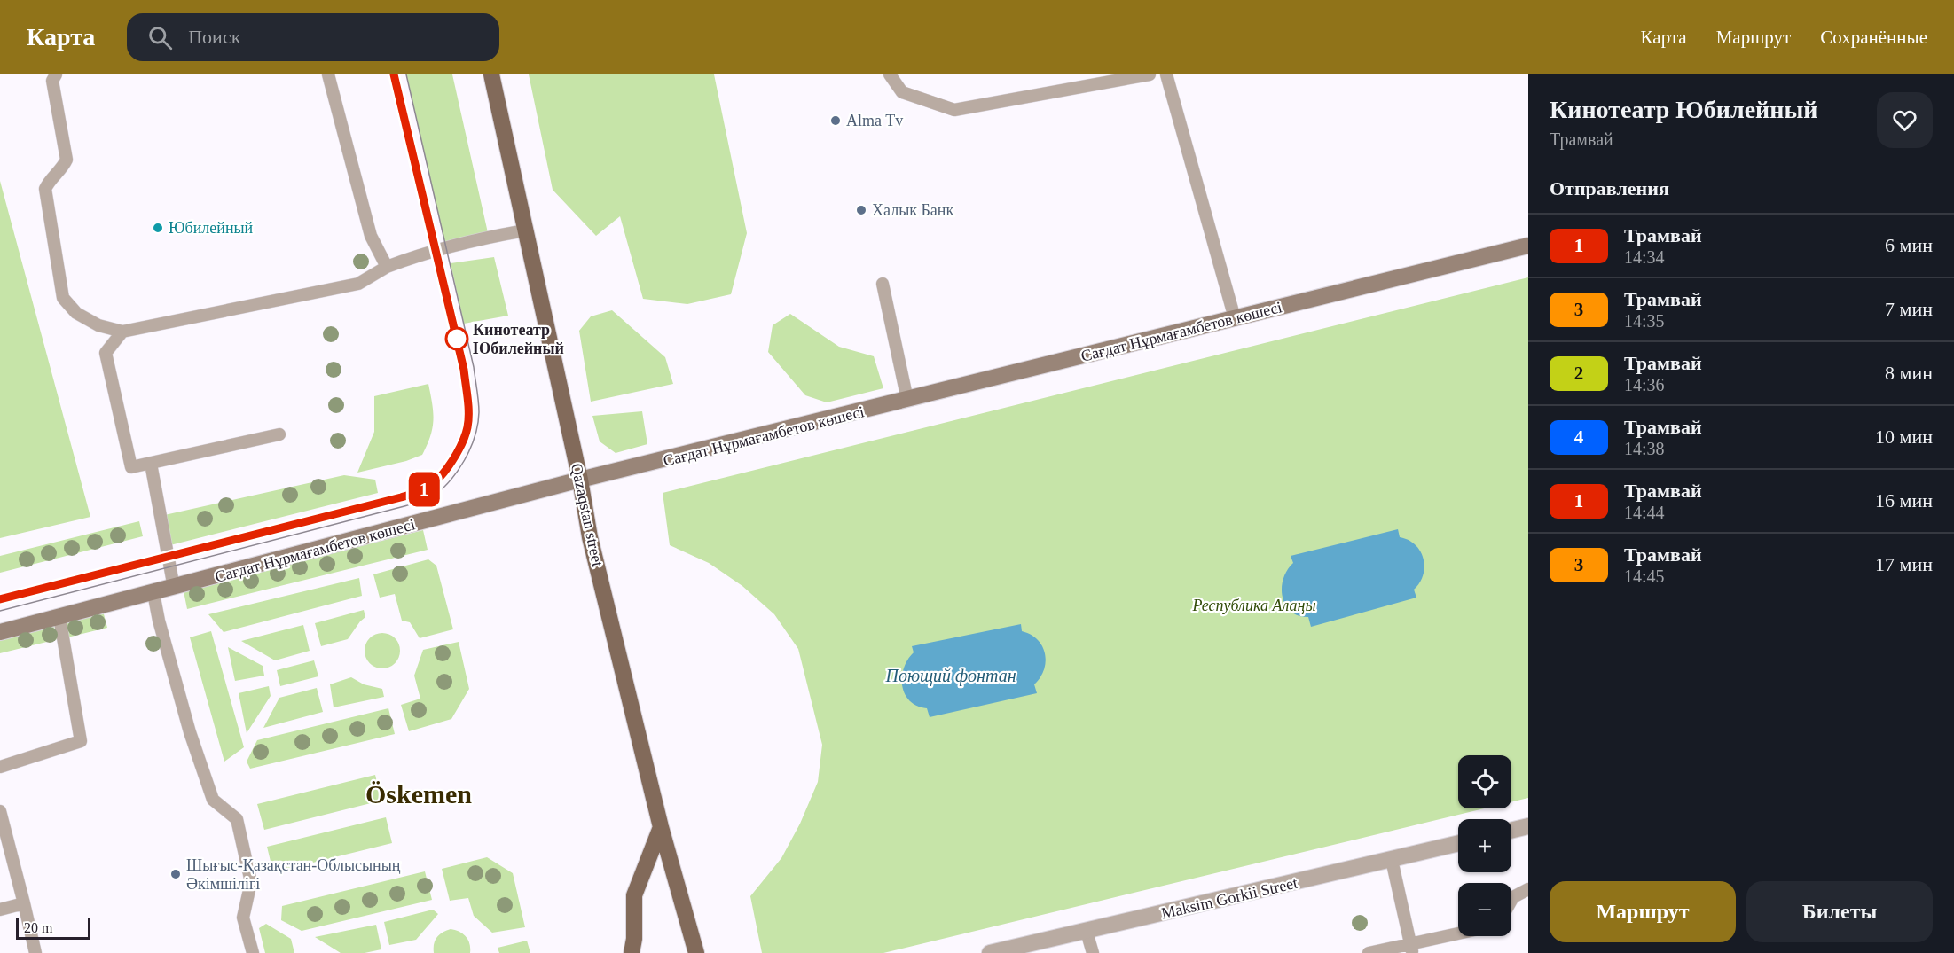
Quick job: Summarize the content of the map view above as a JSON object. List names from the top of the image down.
{
  "streets": {
    "main road": ["Сағдат Нұрмағамбетов көшесі", "Qazaqstan street"],
    "street": ["Maksim Gorkii Street"]
  },
  "crossings": [
    ["Сағдат Нұрмағамбетов көшесі", "Qazaqstan street"]
  ],
  "districts": ["Öskemen"],
  "water": ["Поющий фонтан"],
  "parks": ["Республика Алаңы"],
  "places": [
    "Alma Tv",
    "Халык Банк",
    "Юбилейный",
    "Кинотеатр Юбилейный",
    "Шығыс-Қазақстан-Облысының Әкімшілігі"
  ],
  "lines": ["tram line 1"],
  "scale_bar": "20 m",
  "page": {
    "header": "Карта",
    "search": "Поиск",
    "nav": ["Карта", "Маршрут", "Сохранённые"],
    "on_map": "1",
    "heading": [
      ["Кинотеатр Юбилейный", "Трамвай"],
      "Отправления"
    ],
    "list": [
      {
        "mark": "1",
        "name": "Трамвай",
        "note": "14:34",
        "value": "6 мин"
      },
      {
        "mark": "3",
        "name": "Трамвай",
        "note": "14:35",
        "value": "7 мин"
      },
      {
        "mark": "2",
        "name": "Трамвай",
        "note": "14:36",
        "value": "8 мин"
      },
      {
        "mark": "4",
        "name": "Трамвай",
        "note": "14:38",
        "value": "10 мин"
      },
      {
        "mark": "1",
        "name": "Трамвай",
        "note": "14:44",
        "value": "16 мин"
      },
      {
        "mark": "3",
        "name": "Трамвай",
        "note": "14:45",
        "value": "17 мин"
      }
    ],
    "map_buttons": ["+", "−"],
    "buttons": ["Маршрут", "Билеты"],
    "scale": "20 m"
  }
}
